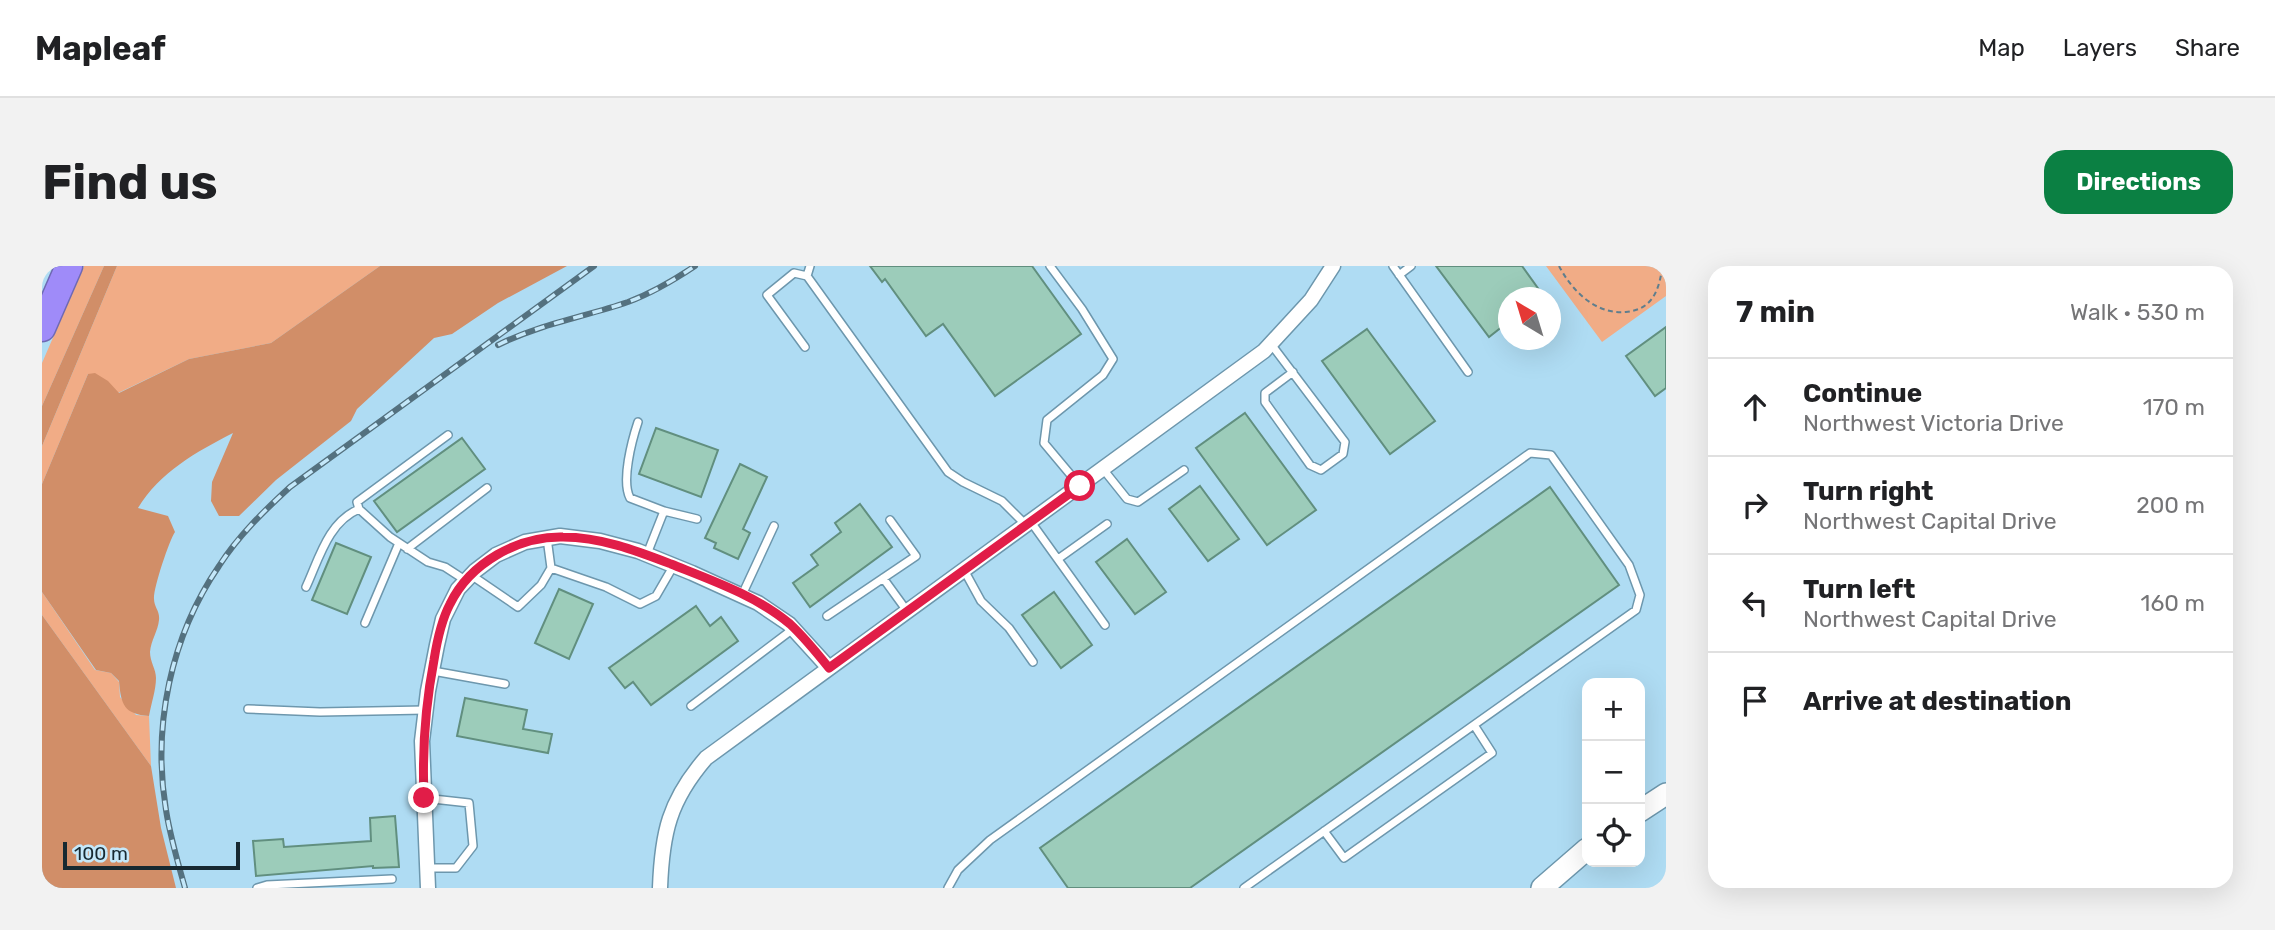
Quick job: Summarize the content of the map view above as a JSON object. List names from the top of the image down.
{
  "scale_bar": "100 m",
  "north": "top left",
  "page": {
    "header": "Mapleaf",
    "nav": ["Map", "Layers", "Share"],
    "buttons": "Directions",
    "title": "Find us",
    "heading": ["7 min", "Walk · 530 m"],
    "list": [
      ["Continue", "Northwest Victoria Drive", "170 m"],
      ["Turn right", "Northwest Capital Drive", "200 m"],
      ["Turn left", "Northwest Capital Drive", "160 m"],
      "Arrive at destination"
    ],
    "map_buttons": ["+", "−"],
    "scale": "100 m"
  }
}
